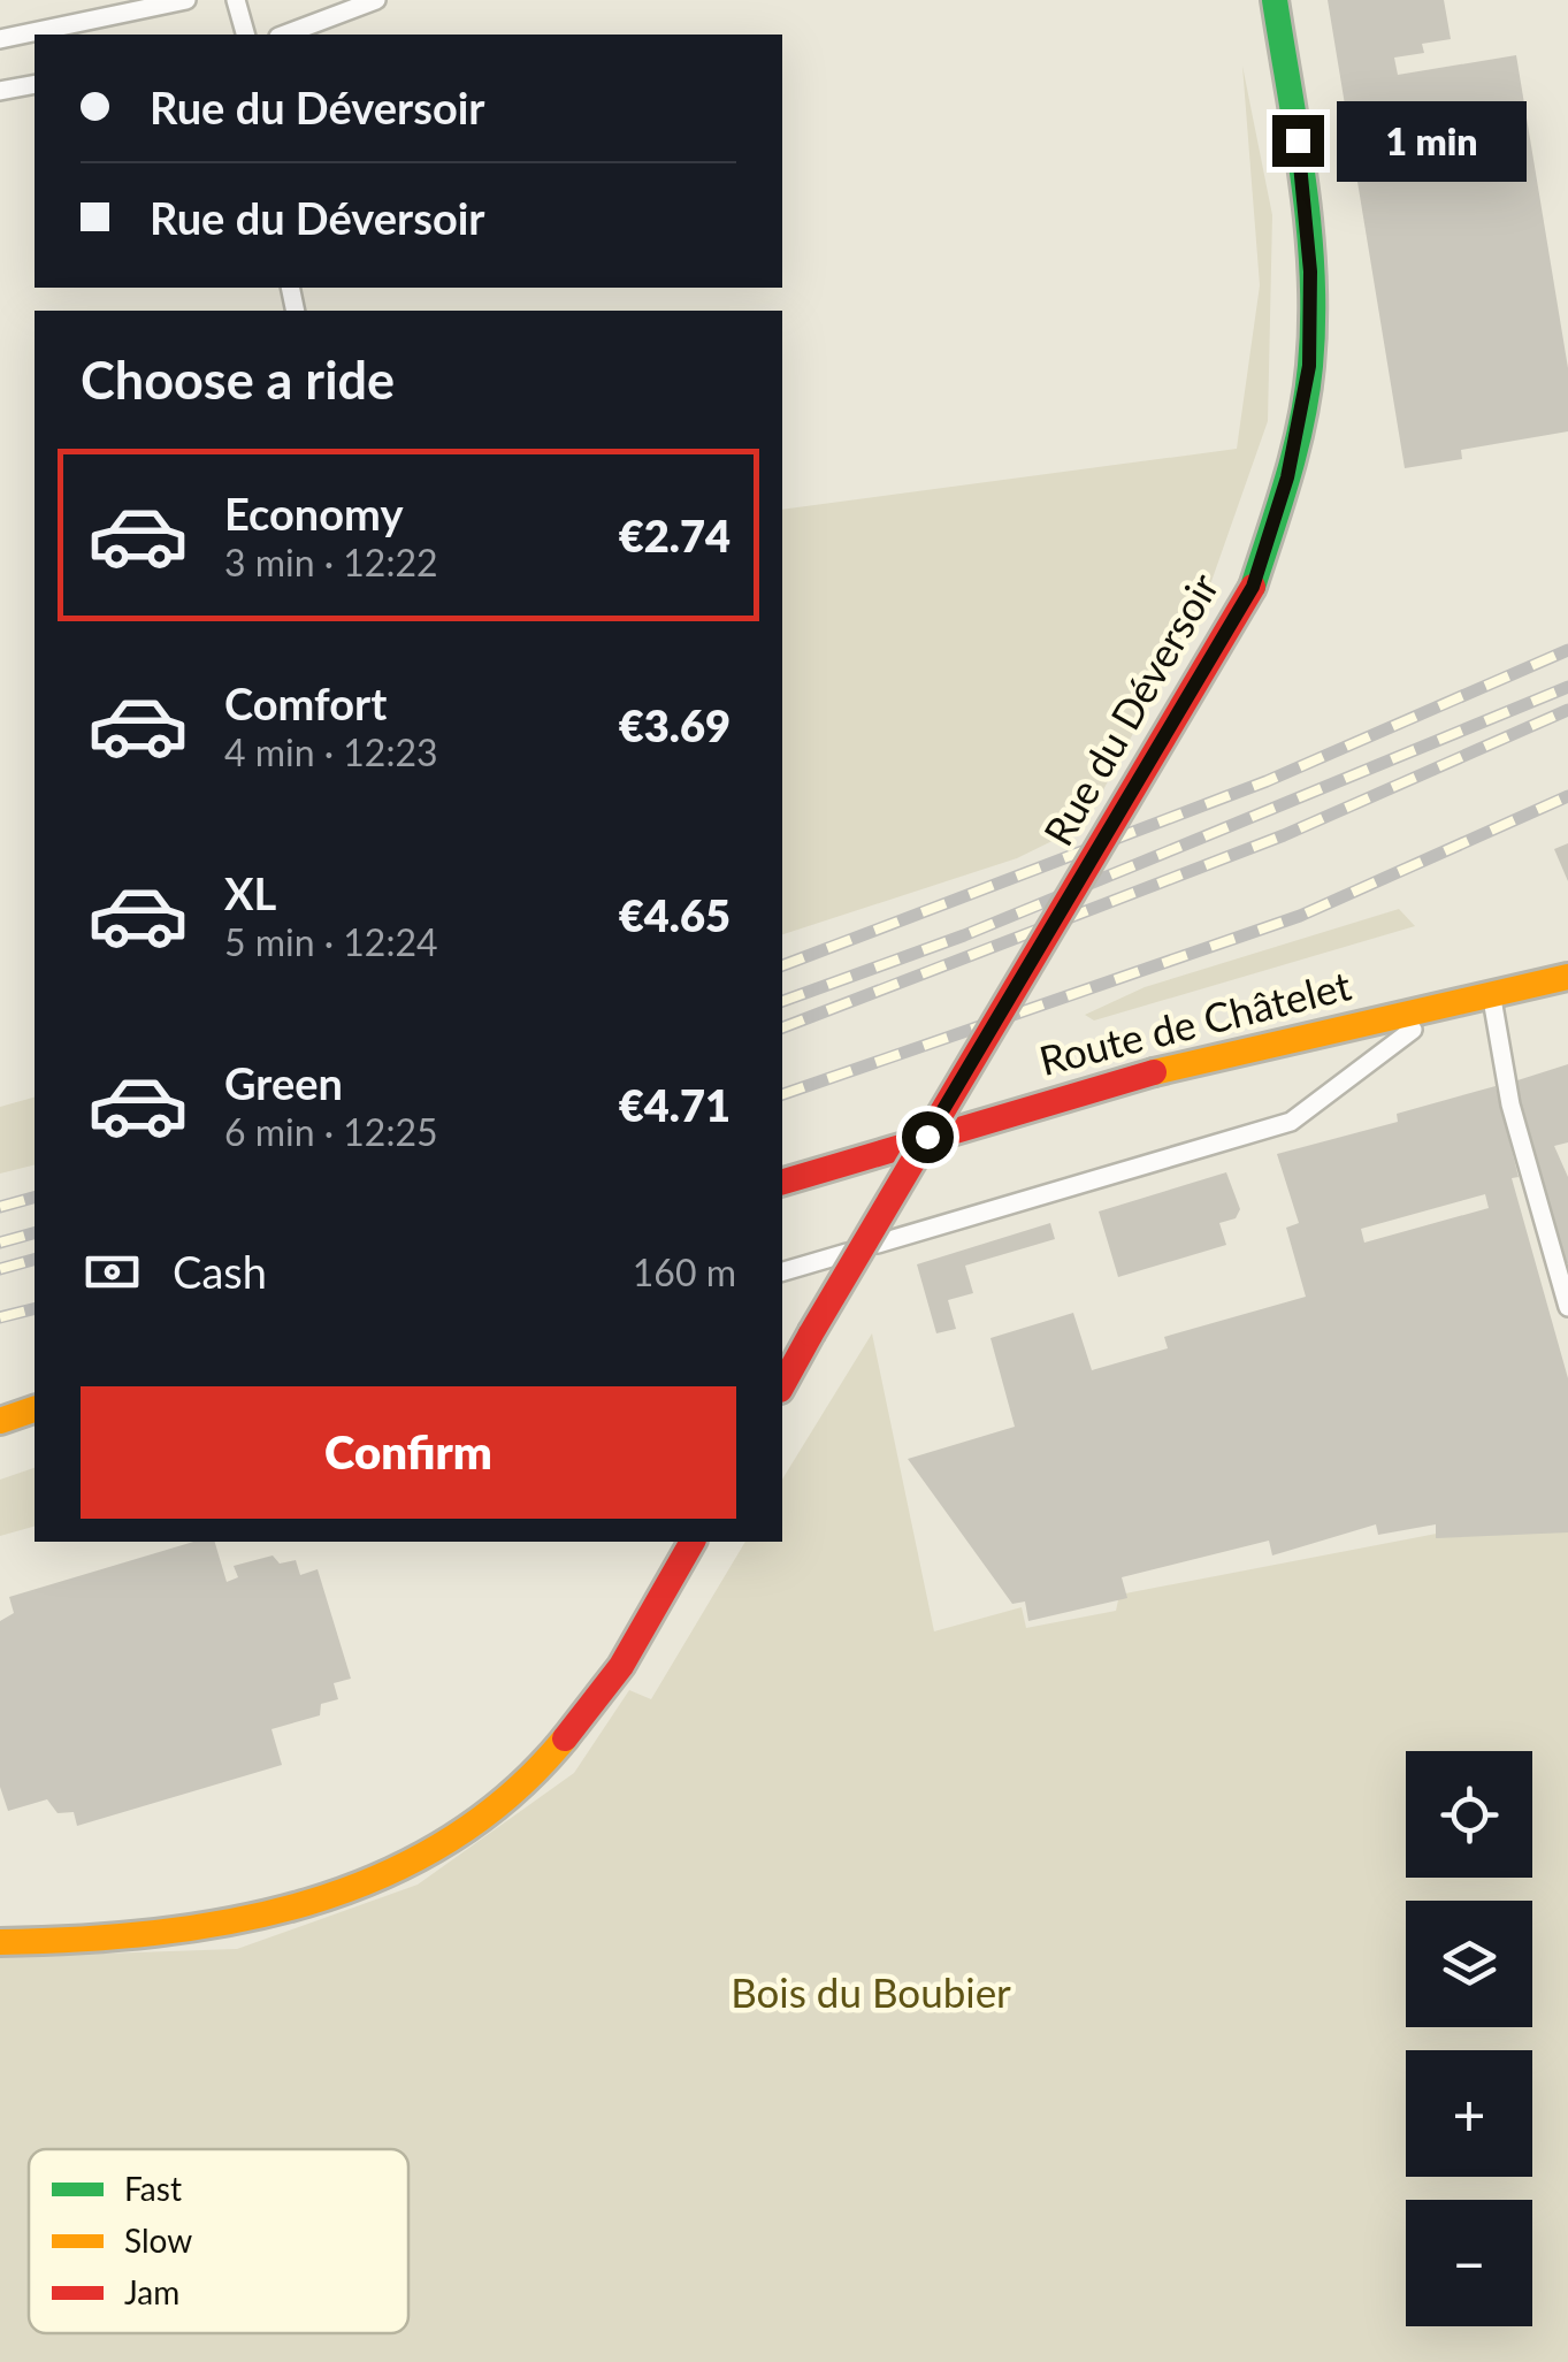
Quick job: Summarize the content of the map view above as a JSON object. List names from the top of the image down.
{
  "streets": {
    "main road": ["Rue du Déversoir", "Route de Châtelet"]
  },
  "parks": ["Bois du Boubier"],
  "legend": ["Fast", "Slow", "Jam"],
  "page": {
    "banner": ["Rue du Déversoir", "Rue du Déversoir"],
    "bubble": "1 min",
    "heading": "Choose a ride",
    "list": [
      {
        "name": "Economy",
        "note": "3 min · 12:22",
        "value": "€2.74"
      },
      {
        "name": "Comfort",
        "note": "4 min · 12:23",
        "value": "€3.69"
      },
      {
        "name": "XL",
        "note": "5 min · 12:24",
        "value": "€4.65"
      },
      {
        "name": "Green",
        "note": "6 min · 12:25",
        "value": "€4.71"
      }
    ],
    "pay": ["Cash", "160 m"],
    "buttons": "Confirm",
    "map_buttons": ["+", "−"]
  }
}
